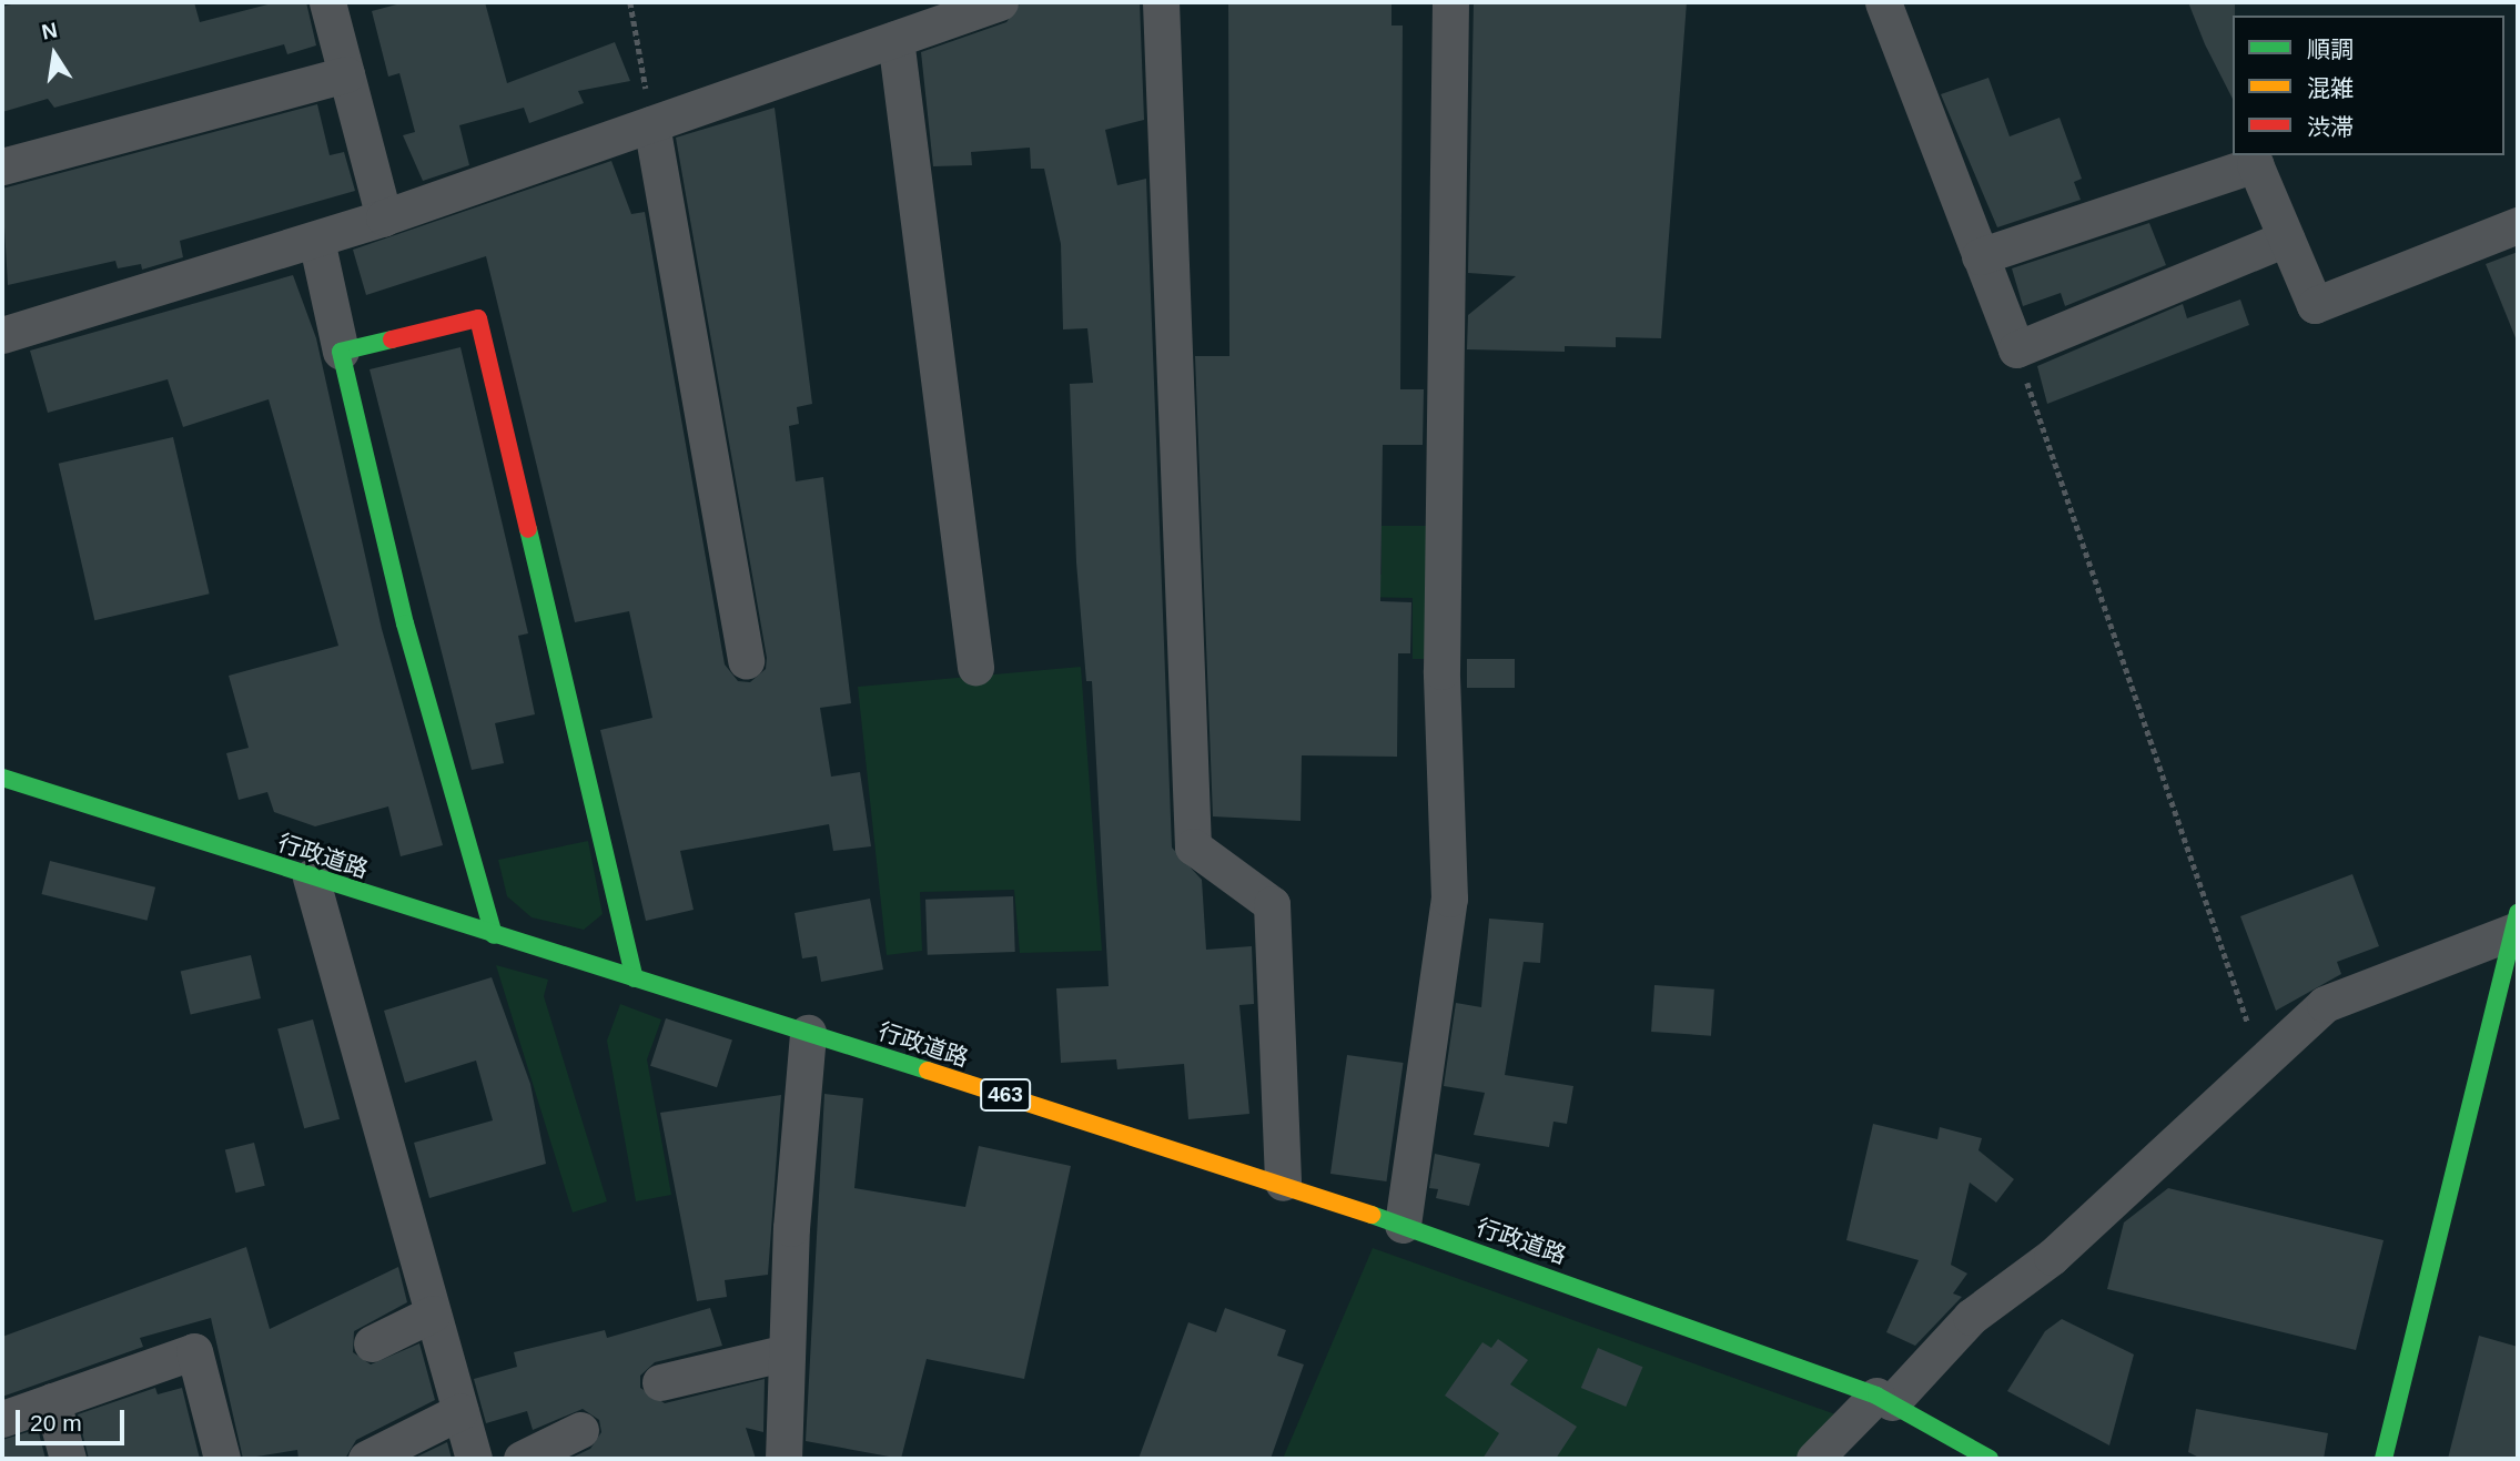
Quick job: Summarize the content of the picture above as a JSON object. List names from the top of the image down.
{
  "streets": {
    "main road": ["行政道路", "463"]
  },
  "legend": ["順調", "混雑", "渋滞"],
  "scale_bar": "20 m",
  "north": "top"
}
